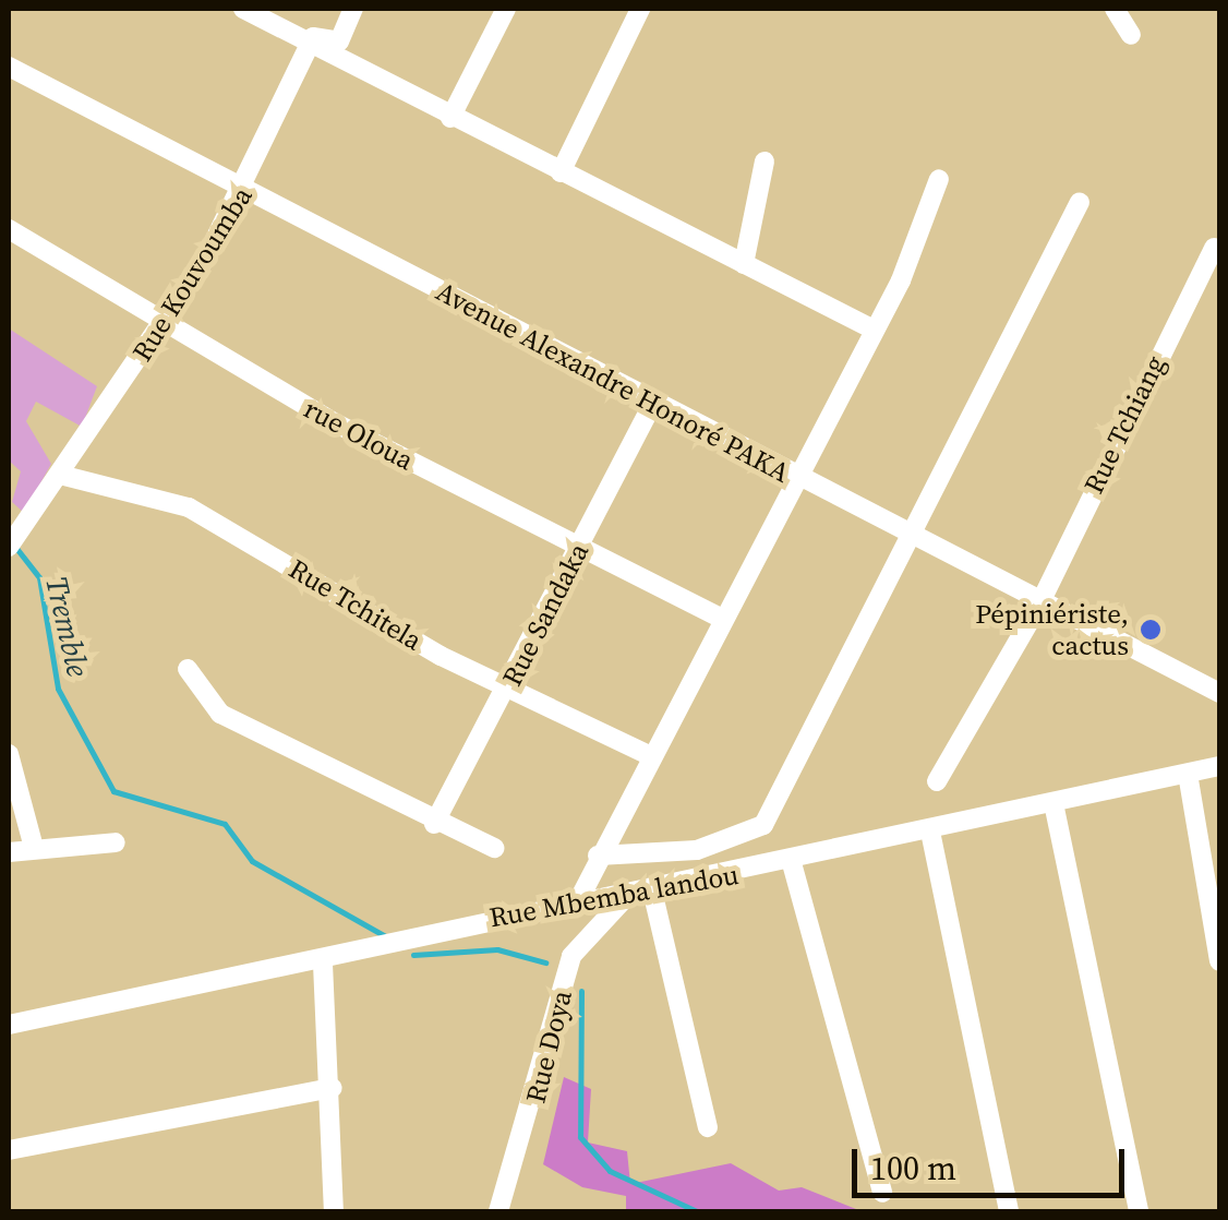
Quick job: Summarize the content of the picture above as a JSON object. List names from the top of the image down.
{
  "streets": {
    "street": [
      "Rue Kouvoumba",
      "Avenue Alexandre Honoré PAKA",
      "Rue Tchiang",
      "rue Oloua",
      "Rue Tchitela",
      "Rue Sandaka",
      "Rue Mbemba landou",
      "Rue Doya"
    ]
  },
  "crossings": [
    ["Rue Kouvoumba", "Avenue Alexandre Honoré PAKA"],
    ["Rue Kouvoumba", "rue Oloua"],
    ["Rue Kouvoumba", "Rue Tchitela"],
    ["Avenue Alexandre Honoré PAKA", "Rue Tchiang"],
    ["Avenue Alexandre Honoré PAKA", "Rue Sandaka"],
    ["rue Oloua", "Rue Sandaka"],
    ["Rue Tchitela", "Rue Sandaka"],
    ["Rue Mbemba landou", "Rue Doya"]
  ],
  "water": ["Tremble"],
  "places": ["Pépiniériste, cactus"],
  "scale_bar": "100 m"
}
